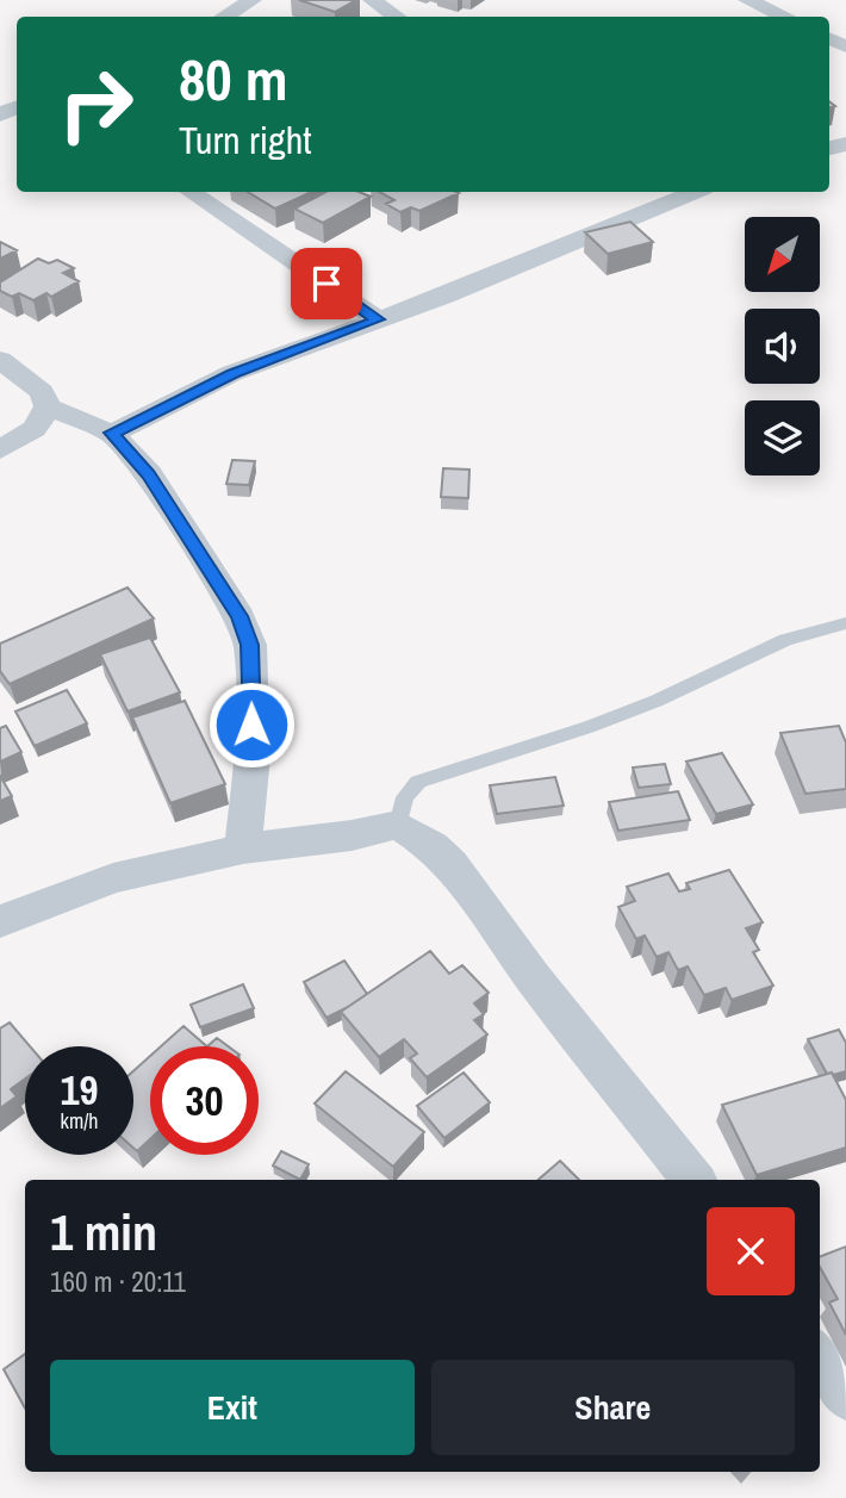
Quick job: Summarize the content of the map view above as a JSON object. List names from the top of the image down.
{
  "north": "bottom left",
  "page": {
    "turn": ["80 m", "Turn right"],
    "speed": "19 km/h",
    "limit": "30",
    "heading": ["1 min", "160 m · 20:11"],
    "buttons": ["Exit", "Share"]
  }
}
